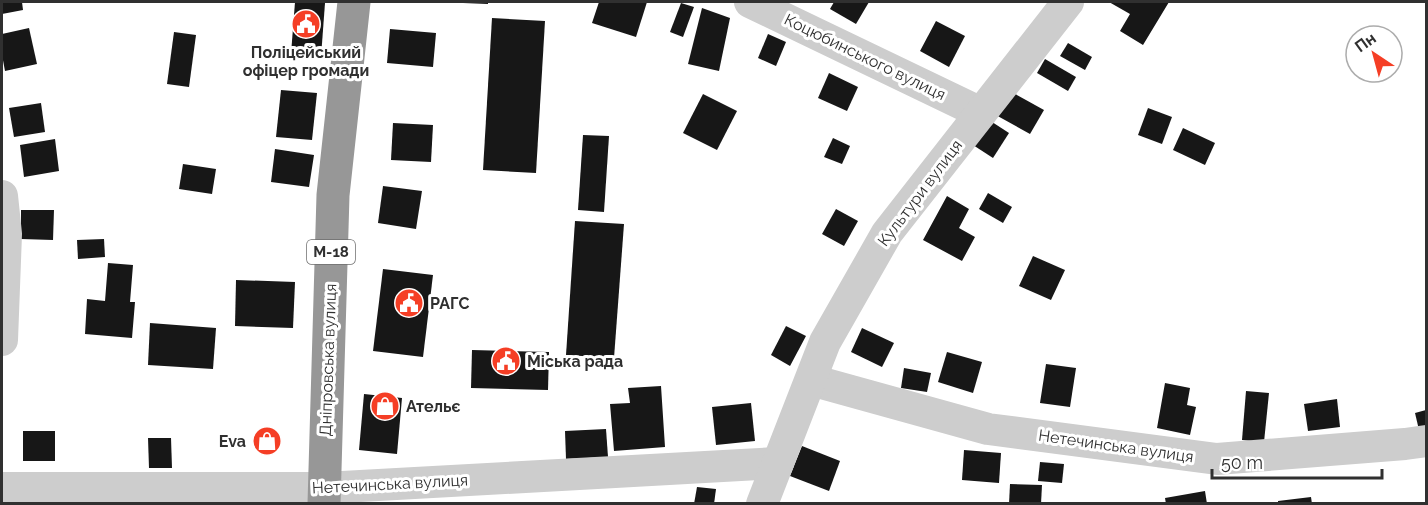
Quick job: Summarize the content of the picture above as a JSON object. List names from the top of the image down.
{
  "streets": {
    "highway": ["М-18", "Дніпровська вулиця"],
    "street": ["Коцюбинського вулиця", "Культури вулиця", "Нетечинська вулиця"]
  },
  "crossings": [
    ["Коцюбинського вулиця", "Культури вулиця"],
    ["Культури вулиця", "Нетечинська вулиця"],
    ["Дніпровська вулиця", "Нетечинська вулиця"]
  ],
  "places": {
    "public building": ["Поліцейський офіцер громади", "РАГС", "Міська рада"],
    "shop": ["Ательє", "Eva"]
  },
  "scale_bar": "50 m",
  "north": "top left"
}
